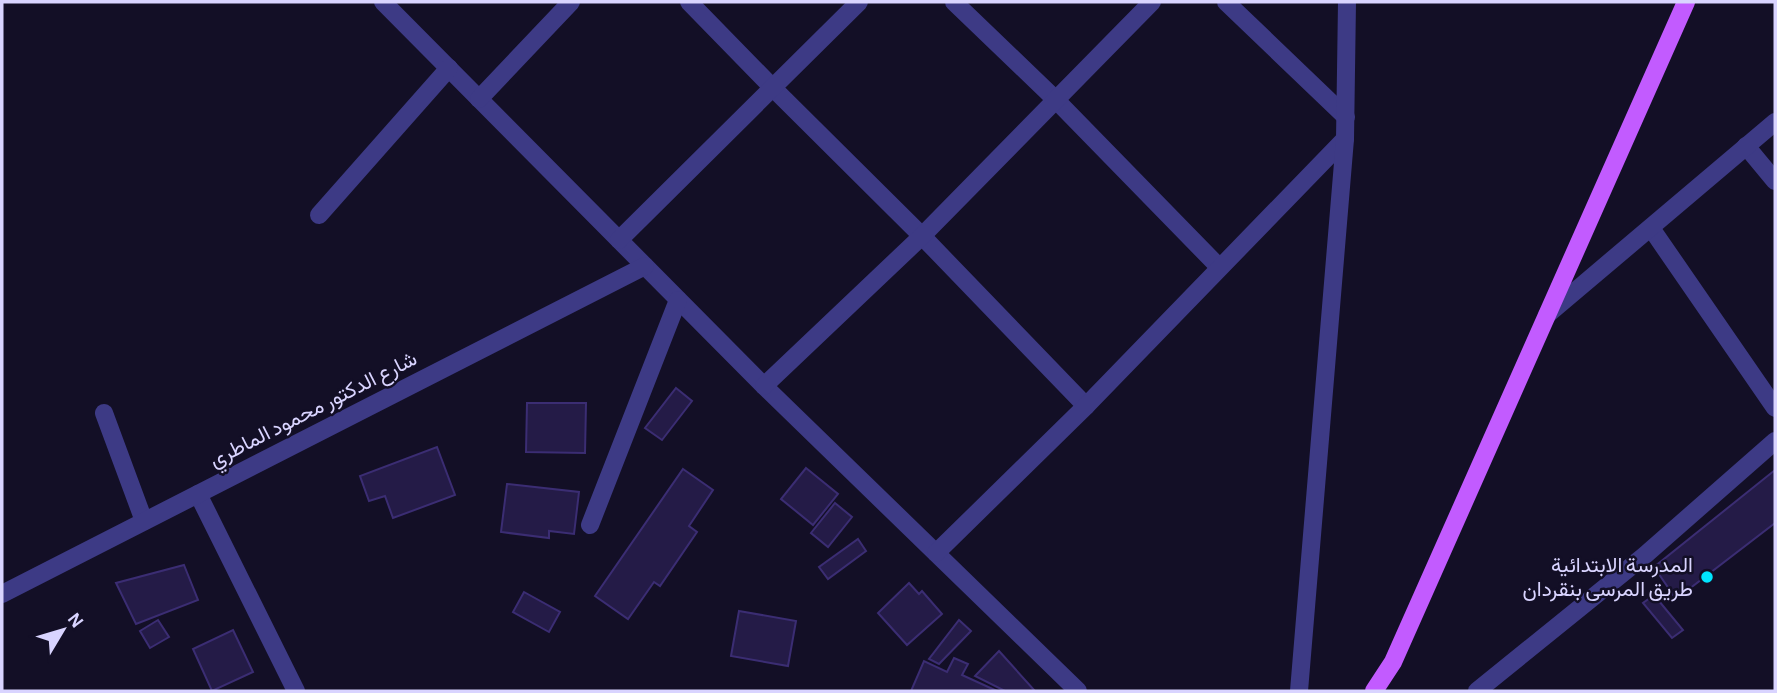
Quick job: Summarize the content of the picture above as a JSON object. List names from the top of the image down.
{
  "streets": {
    "street": ["شارع الدكتور محمود الماطري"]
  },
  "places": ["المدرسة الابتدائية طريق المرسى بنقردان"],
  "north": "top right"
}
